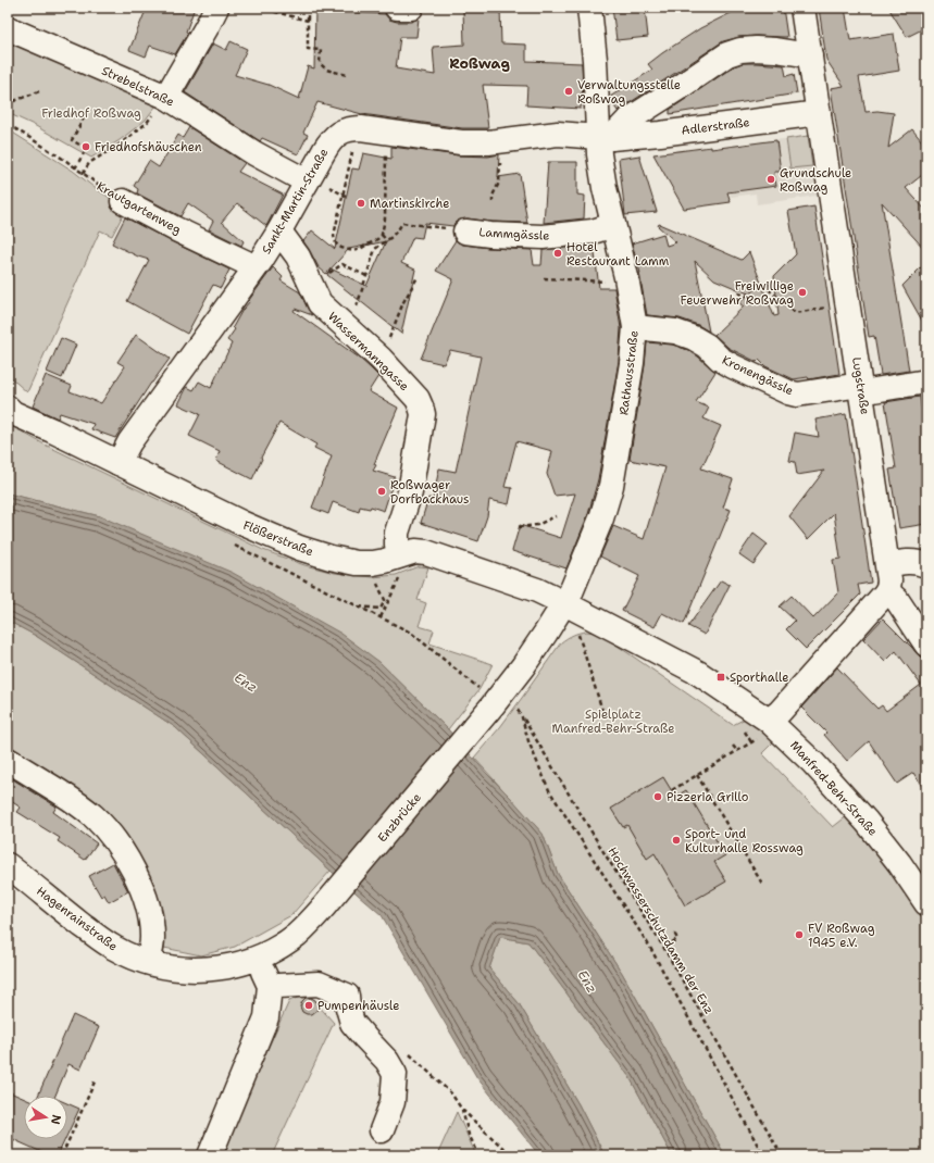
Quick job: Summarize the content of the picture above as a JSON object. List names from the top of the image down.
{
  "streets": {
    "street": [
      "Strebelstraße",
      "Adlerstraße",
      "Sankt-Martin-Straße",
      "Krautgartenweg",
      "Lammgässle",
      "Wassermanngasse",
      "Rathausstraße",
      "Kronengässle",
      "Lugstraße",
      "Flößerstraße",
      "Manfred-Behr-Straße",
      "Enzbrücke",
      "Hagenrainstraße"
    ],
    "path": ["Hochwasserschutzdamm der Enz"]
  },
  "crossings": [
    ["Strebelstraße", "Sankt-Martin-Straße"],
    ["Adlerstraße", "Sankt-Martin-Straße"],
    ["Adlerstraße", "Rathausstraße"],
    ["Adlerstraße", "Lugstraße"],
    ["Sankt-Martin-Straße", "Krautgartenweg"],
    ["Sankt-Martin-Straße", "Wassermanngasse"],
    ["Sankt-Martin-Straße", "Rathausstraße"],
    ["Sankt-Martin-Straße", "Flößerstraße"],
    ["Lammgässle", "Rathausstraße"],
    ["Wassermanngasse", "Flößerstraße"],
    ["Rathausstraße", "Kronengässle"],
    ["Rathausstraße", "Flößerstraße"],
    ["Rathausstraße", "Manfred-Behr-Straße"],
    ["Rathausstraße", "Enzbrücke"],
    ["Rathausstraße", "Hochwasserschutzdamm der Enz"],
    ["Kronengässle", "Lugstraße"],
    ["Flößerstraße", "Manfred-Behr-Straße"],
    ["Enzbrücke", "Hagenrainstraße"],
    ["Enzbrücke", "Hochwasserschutzdamm der Enz"]
  ],
  "districts": ["Roßwag"],
  "water": ["Enz"],
  "parks": ["Friedhof Roßwag", "Spielplatz Manfred-Behr-Straße"],
  "places": {
    "other": [
      "Verwaltungsstelle Roßwag",
      "Friedhofshäuschen",
      "Grundschule Roßwag",
      "Martinskirche",
      "Hotel Restaurant Lamm",
      "Freiwillige Feuerwehr Roßwag",
      "Roßwager Dorfbackhaus",
      "Pizzeria Grillo",
      "Sport- und Kulturhalle Rosswag",
      "FV Roßwag 1945 e.V.",
      "Pumpenhäusle"
    ],
    "transit": ["Sporthalle"]
  },
  "north": "right"
}
